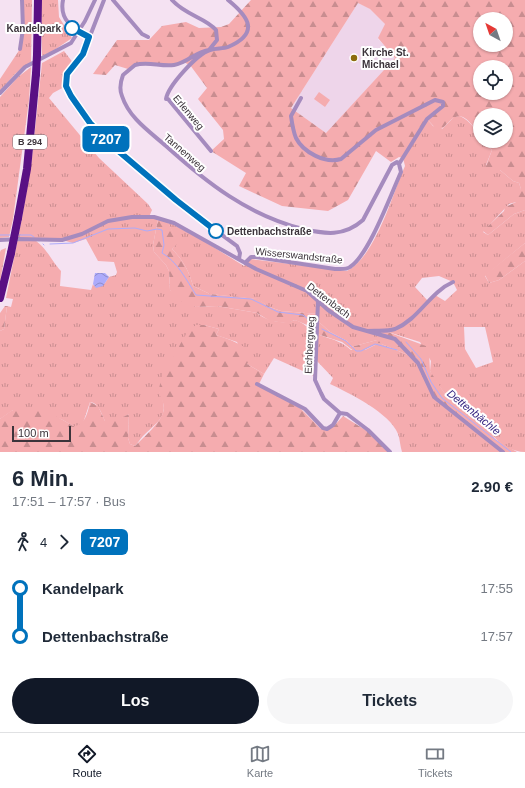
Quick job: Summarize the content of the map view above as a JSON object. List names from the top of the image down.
{
  "streets": {
    "highway": ["B 294"],
    "street": [
      "Erlenweg",
      "Tannenweg",
      "Wisserswandstraße",
      "Dettenbach",
      "Eichbergweg"
    ]
  },
  "crossings": [
    ["Erlenweg", "Tannenweg"],
    ["Tannenweg", "Wisserswandstraße"],
    ["Wisserswandstraße", "Dettenbach"],
    ["Dettenbach", "Eichbergweg"]
  ],
  "water": ["Dettenbächle"],
  "places": ["Kandelpark", "Kirche St. Michael", "Dettenbachstraße"],
  "lines": ["bus line 7207"],
  "scale_bar": "100 m",
  "north": "top left",
  "page": {
    "on_map": "7207",
    "scale": "100 m",
    "heading": ["6 Min.", "17:51 – 17:57 · Bus", "2.90 €"],
    "legs": ["4", "7207"],
    "list": [
      {
        "name": "Kandelpark",
        "value": "17:55"
      },
      {
        "name": "Dettenbachstraße",
        "value": "17:57"
      }
    ],
    "buttons": ["Los", "Tickets"],
    "tabs": ["Route", "Karte", "Tickets"]
  }
}
